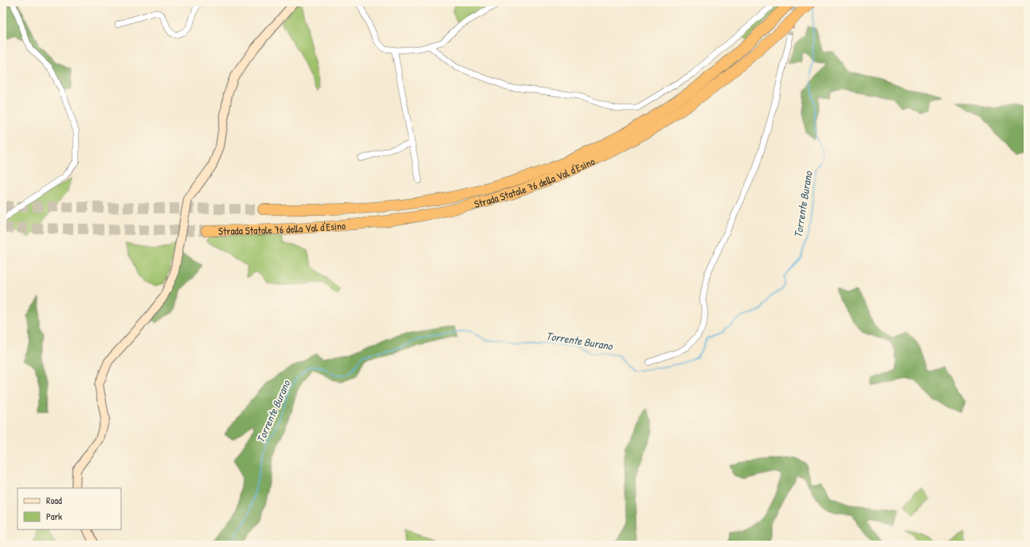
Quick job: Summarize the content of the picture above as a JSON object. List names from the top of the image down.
{
  "streets": {
    "highway": ["Strada Statale 76 della Val d'Esino"]
  },
  "water": ["Torrente Burano"],
  "legend": ["Road", "Park"]
}
